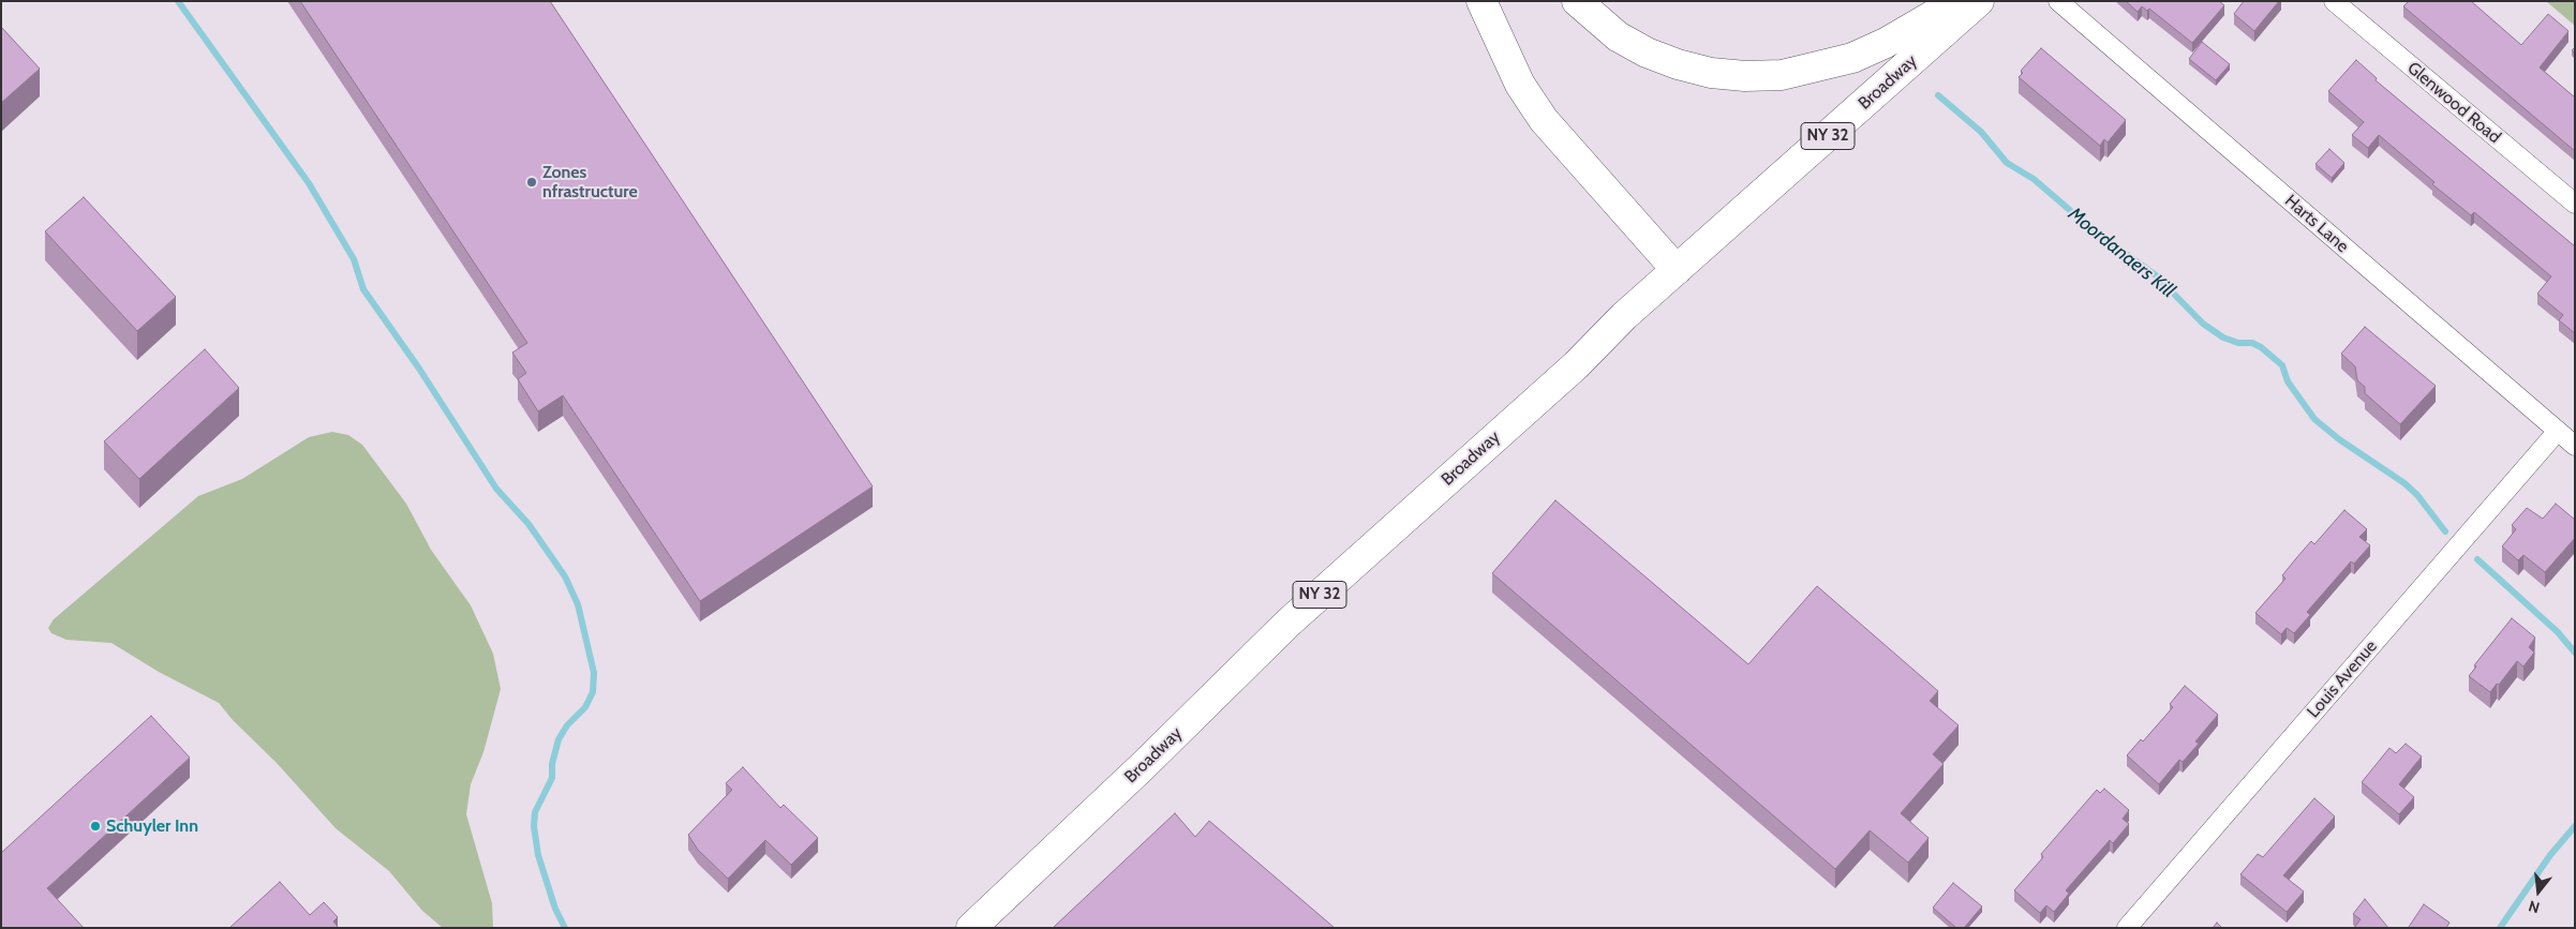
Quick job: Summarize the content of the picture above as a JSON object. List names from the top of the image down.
{
  "streets": {
    "main road": ["Broadway", "NY 32"],
    "street": ["Glenwood Road", "Harts Lane", "Louis Avenue"]
  },
  "crossings": [
    ["Harts Lane", "Louis Avenue"]
  ],
  "water": ["Moordanaers Kill"],
  "places": ["Zones nfrastructure", "Schuyler Inn"],
  "north": "bottom"
}
